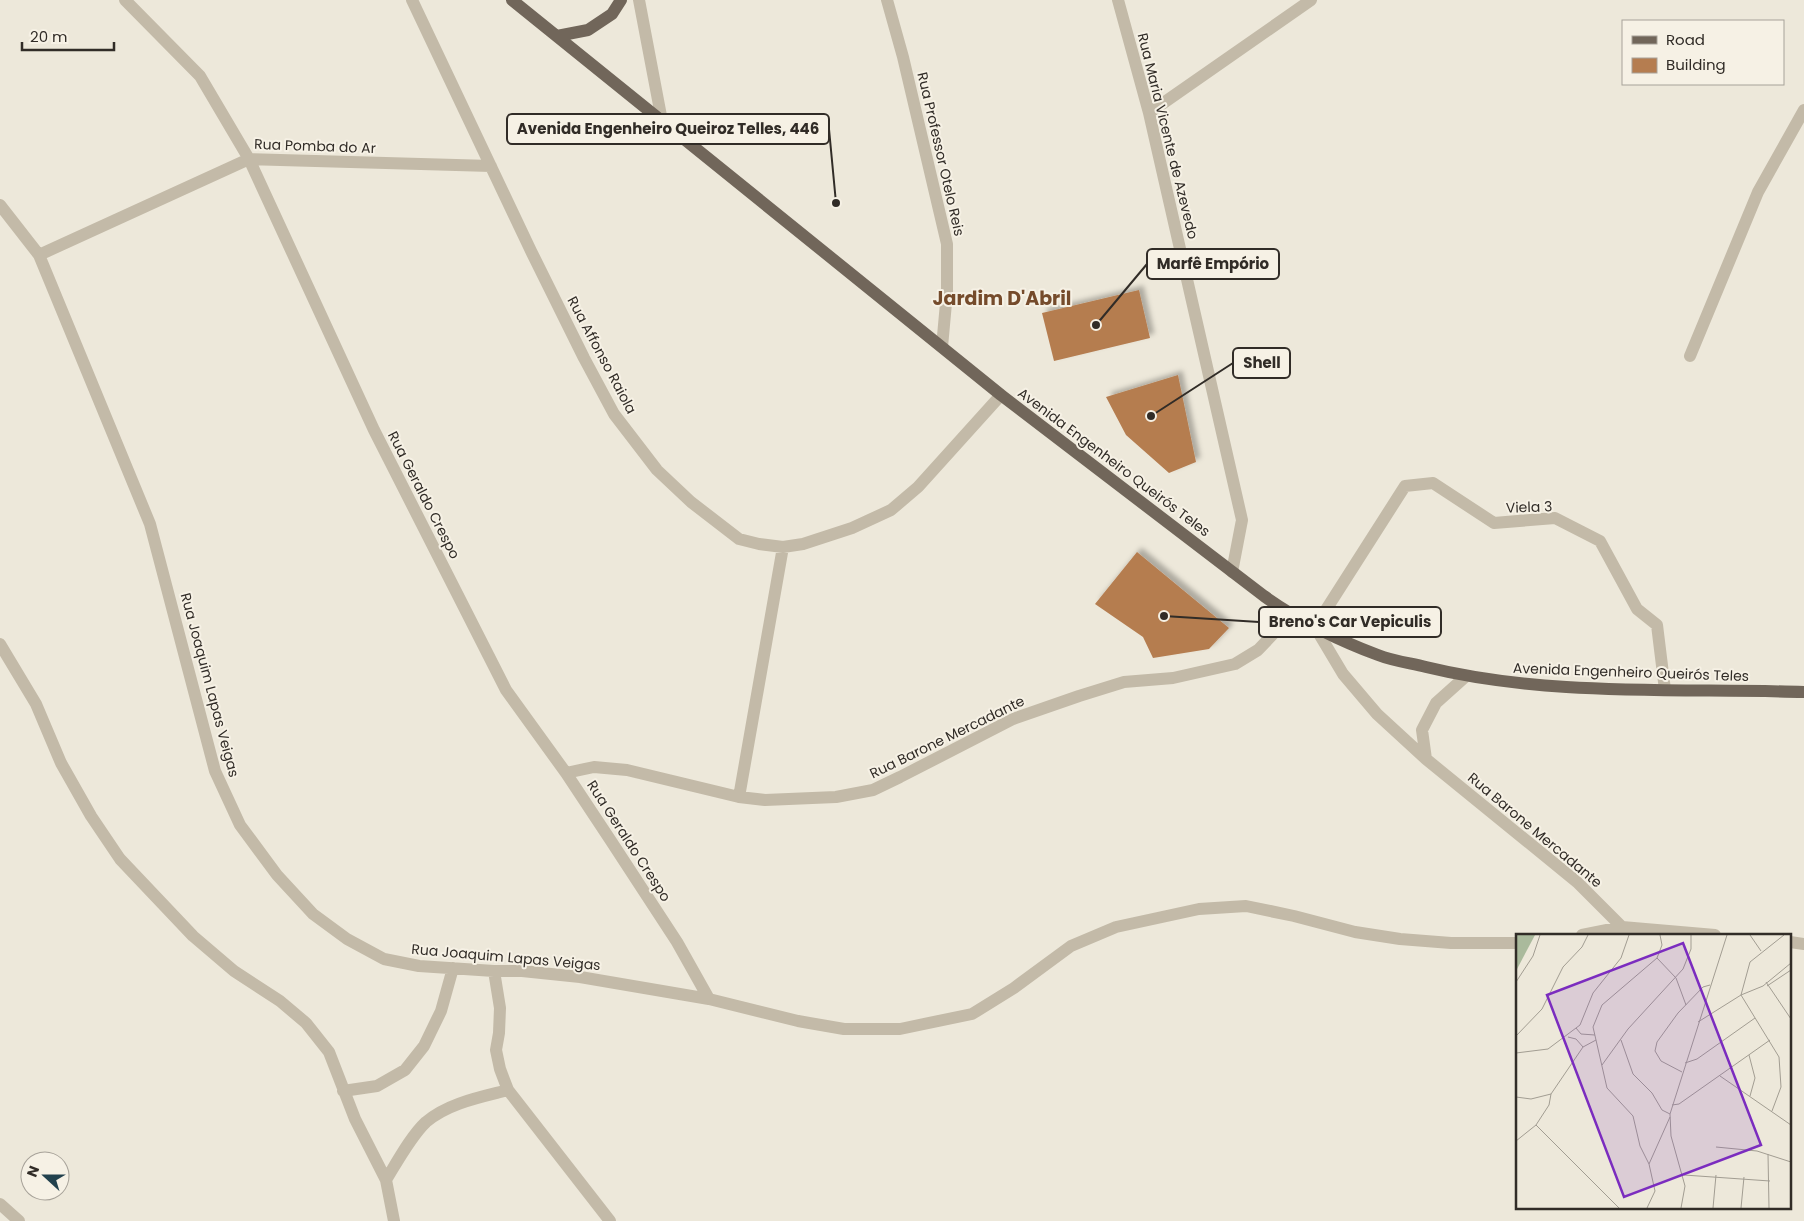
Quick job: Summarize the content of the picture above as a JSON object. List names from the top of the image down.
{
  "streets": {
    "main road": ["Avenida Engenheiro Queirós Teles"],
    "street": [
      "Rua Maria Vicente de Azevedo",
      "Rua Pomba do Ar",
      "Rua Professor Otelo Reis",
      "Rua Affonso Raiola",
      "Rua Geraldo Crespo",
      "Viela 3",
      "Rua Joaquim Lapas Veigas",
      "Rua Barone Mercadante"
    ]
  },
  "crossings": [
    ["Rua Maria Vicente de Azevedo", "Avenida Engenheiro Queirós Teles"],
    ["Rua Pomba do Ar", "Rua Affonso Raiola"],
    ["Rua Pomba do Ar", "Rua Geraldo Crespo"],
    ["Rua Pomba do Ar", "Rua Joaquim Lapas Veigas"],
    ["Rua Professor Otelo Reis", "Avenida Engenheiro Queirós Teles"],
    ["Rua Affonso Raiola", "Avenida Engenheiro Queirós Teles"],
    ["Avenida Engenheiro Queirós Teles", "Viela 3"],
    ["Avenida Engenheiro Queirós Teles", "Rua Barone Mercadante"],
    ["Rua Geraldo Crespo", "Rua Joaquim Lapas Veigas"],
    ["Rua Geraldo Crespo", "Rua Barone Mercadante"],
    ["Viela 3", "Rua Barone Mercadante"]
  ],
  "districts": ["Jardim D'Abril"],
  "places": [
    "Avenida Engenheiro Queiroz Telles, 446",
    "Marfê Empório",
    "Shell",
    "Breno's Car Vepiculis"
  ],
  "legend": ["Road", "Building"],
  "scale_bar": "20 m",
  "north": "left"
}
